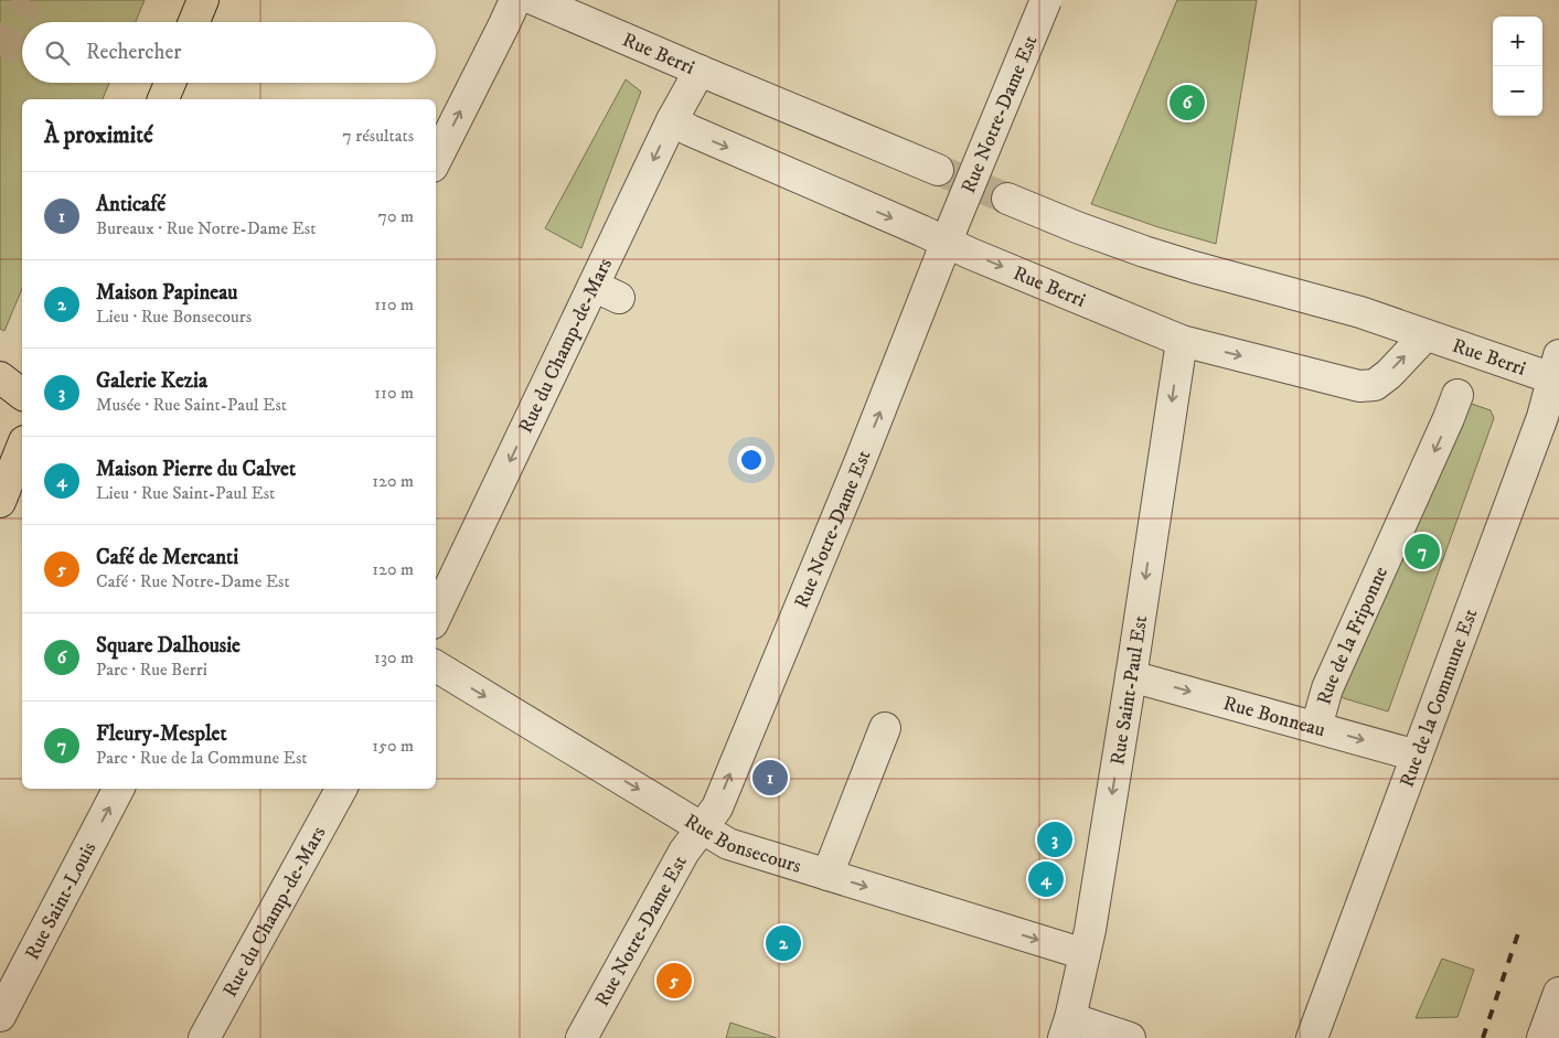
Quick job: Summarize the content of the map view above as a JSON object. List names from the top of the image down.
{
  "streets": {
    "street": [
      "Rue Berri",
      "Rue Notre-Dame Est",
      "Rue du Champ-de-Mars",
      "Rue de la Friponne",
      "Rue Saint-Paul Est",
      "Rue de la Commune Est",
      "Rue Bonneau",
      "Rue Bonsecours",
      "Rue Saint-Louis"
    ]
  },
  "crossings": [
    ["Rue Berri", "Rue Notre-Dame Est"],
    ["Rue Berri", "Rue du Champ-de-Mars"],
    ["Rue Berri", "Rue Saint-Paul Est"],
    ["Rue Berri", "Rue de la Commune Est"],
    ["Rue Notre-Dame Est", "Rue Bonsecours"],
    ["Rue de la Friponne", "Rue Bonneau"],
    ["Rue Saint-Paul Est", "Rue Bonneau"],
    ["Rue Saint-Paul Est", "Rue Bonsecours"],
    ["Rue de la Commune Est", "Rue Bonneau"]
  ],
  "one_way": [
    "Rue Notre-Dame Est",
    "Rue du Champ-de-Mars",
    "Rue de la Friponne",
    "Rue Saint-Paul Est",
    "Rue Bonneau",
    "Rue Bonsecours",
    "Rue Saint-Louis"
  ],
  "page": {
    "map_buttons": ["+", "−"],
    "search": "Rechercher",
    "pins": [
      "6",
      "7",
      "1",
      "3",
      "4",
      "2",
      "5"
    ],
    "heading": ["À proximité", "7 résultats"],
    "list": [
      {
        "mark": "1",
        "name": "Anticafé",
        "note": "Bureaux · Rue Notre-Dame Est",
        "value": "70 m"
      },
      {
        "mark": "2",
        "name": "Maison Papineau",
        "note": "Lieu · Rue Bonsecours",
        "value": "110 m"
      },
      {
        "mark": "3",
        "name": "Galerie Kezia",
        "note": "Musée · Rue Saint-Paul Est",
        "value": "110 m"
      },
      {
        "mark": "4",
        "name": "Maison Pierre du Calvet",
        "note": "Lieu · Rue Saint-Paul Est",
        "value": "120 m"
      },
      {
        "mark": "5",
        "name": "Café de Mercanti",
        "note": "Café · Rue Notre-Dame Est",
        "value": "120 m"
      },
      {
        "mark": "6",
        "name": "Square Dalhousie",
        "note": "Parc · Rue Berri",
        "value": "130 m"
      },
      {
        "mark": "7",
        "name": "Fleury-Mesplet",
        "note": "Parc · Rue de la Commune Est",
        "value": "150 m"
      }
    ]
  }
}
